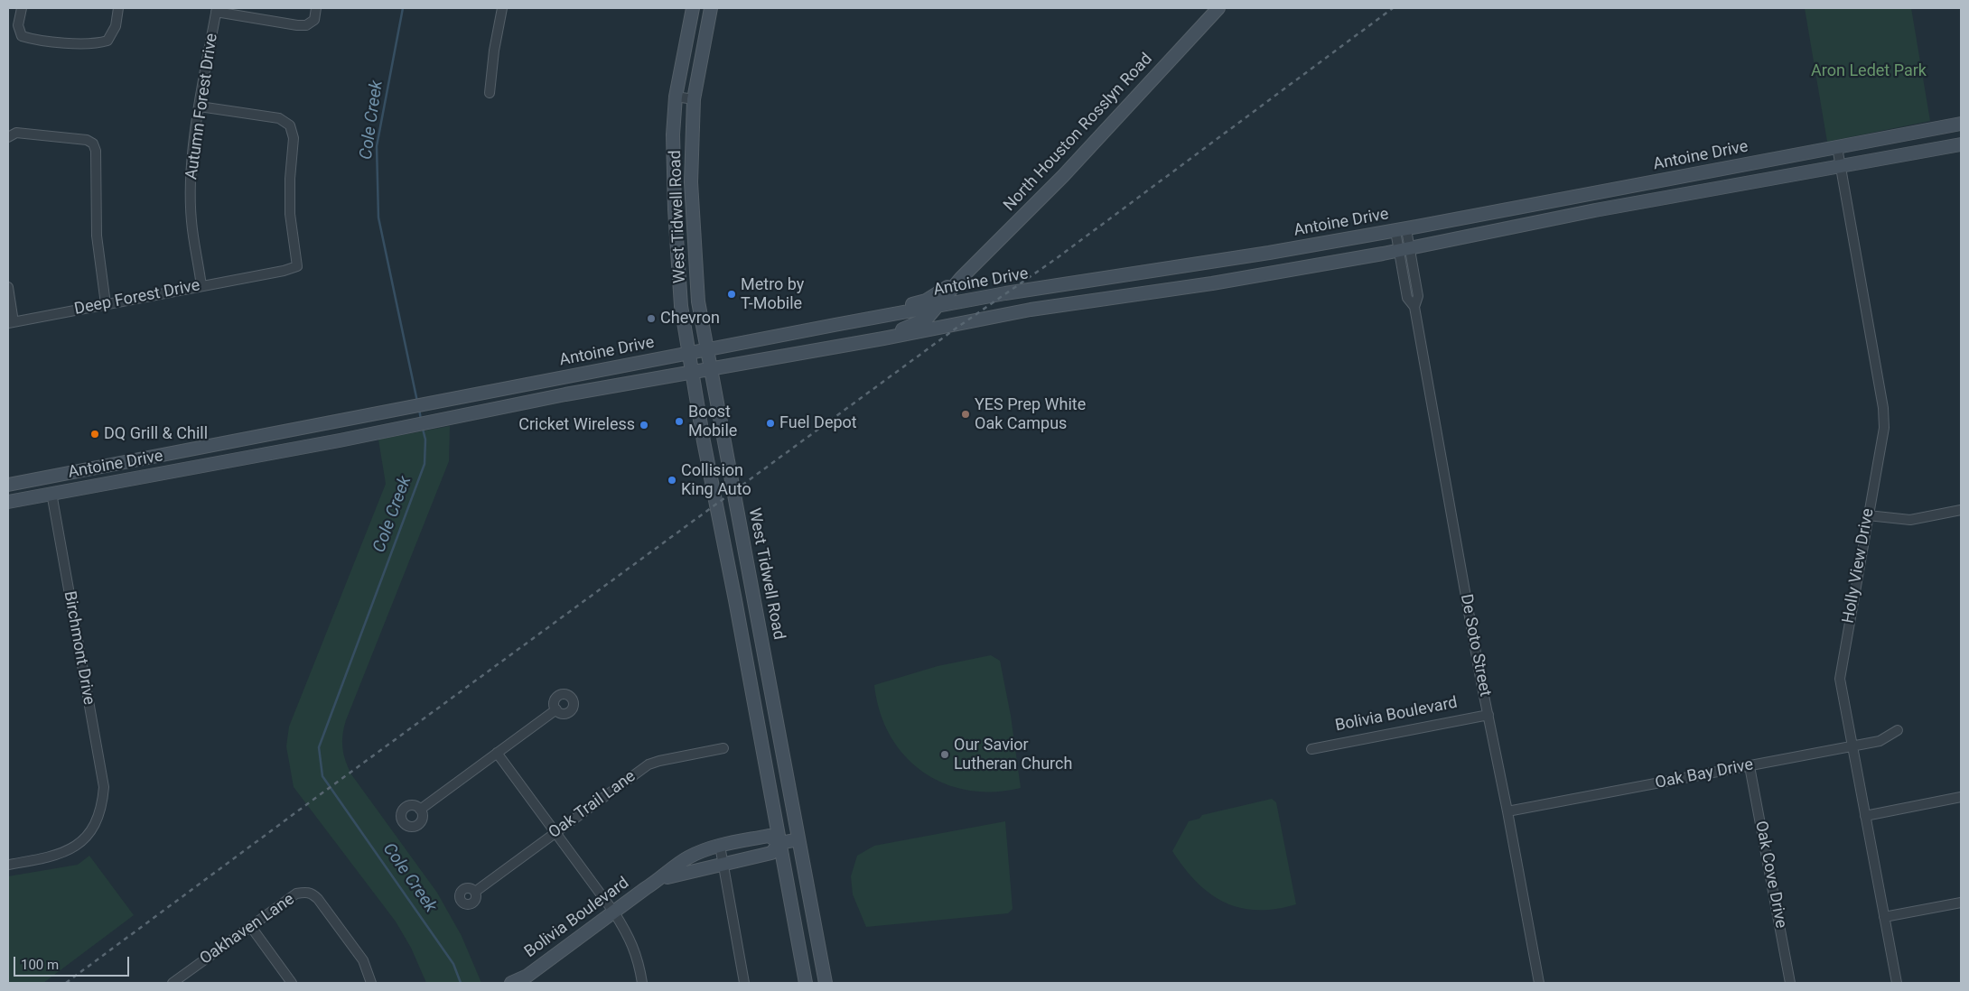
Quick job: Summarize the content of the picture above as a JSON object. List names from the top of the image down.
{
  "streets": {
    "main road": [
      "North Houston Rosslyn Road",
      "Antoine Drive",
      "West Tidwell Road",
      "Bolivia Boulevard"
    ],
    "street": [
      "Autumn Forest Drive",
      "Deep Forest Drive",
      "Holly View Drive",
      "De Soto Street",
      "Birchmont Drive",
      "Oak Bay Drive",
      "Oak Trail Lane",
      "Oak Cove Drive",
      "Oakhaven Lane"
    ]
  },
  "crossings": [
    ["Autumn Forest Drive", "Deep Forest Drive"],
    ["North Houston Rosslyn Road", "Antoine Drive"],
    ["Antoine Drive", "West Tidwell Road"],
    ["Antoine Drive", "Holly View Drive"],
    ["Antoine Drive", "De Soto Street"],
    ["Antoine Drive", "Birchmont Drive"],
    ["West Tidwell Road", "Bolivia Boulevard"],
    ["Holly View Drive", "Oak Bay Drive"],
    ["De Soto Street", "Bolivia Boulevard"],
    ["De Soto Street", "Oak Bay Drive"],
    ["Oak Bay Drive", "Oak Cove Drive"]
  ],
  "water": ["Cole Creek"],
  "parks": ["Aron Ledet Park"],
  "places": [
    "Metro by T-Mobile",
    "Chevron",
    "YES Prep White Oak Campus",
    "Boost Mobile",
    "Fuel Depot",
    "Cricket Wireless",
    "DQ Grill & Chill",
    "Collision King Auto",
    "Our Savior Lutheran Church"
  ],
  "scale_bar": "100 m"
}
